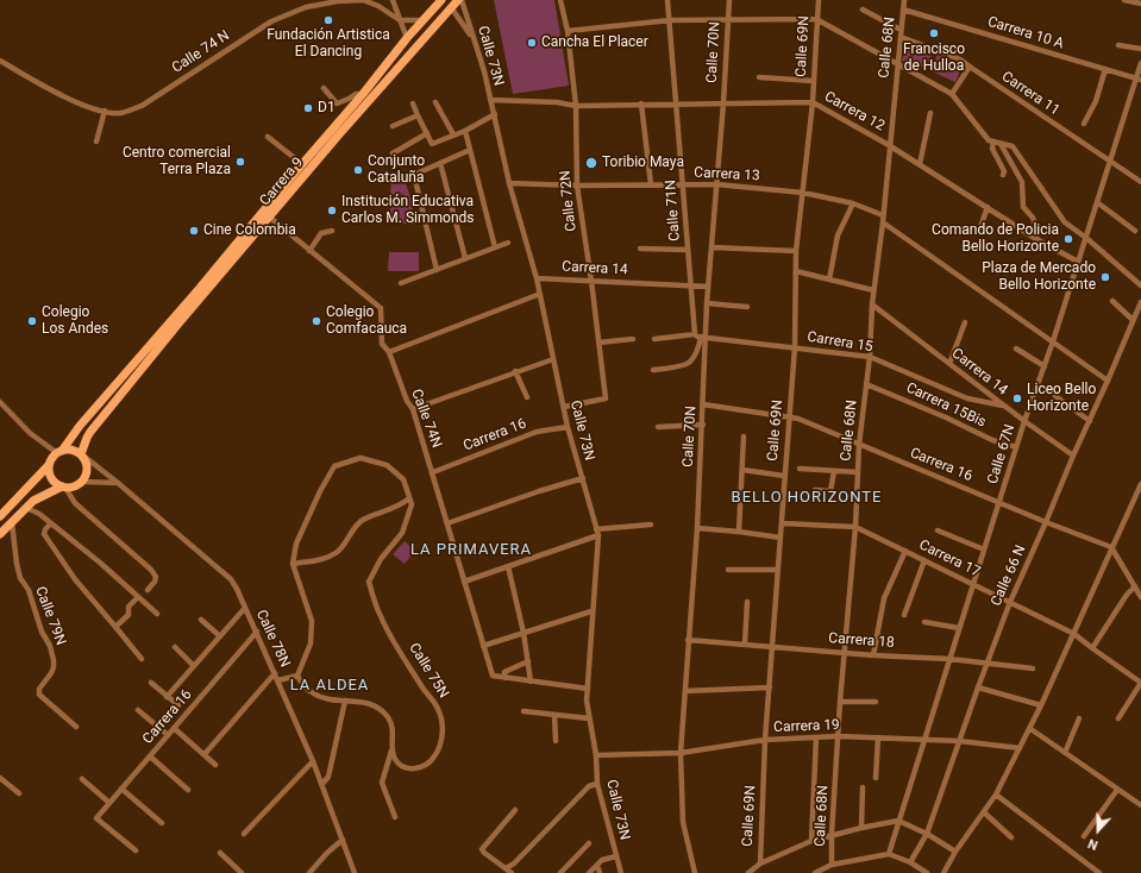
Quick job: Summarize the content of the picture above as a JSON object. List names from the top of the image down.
{
  "streets": {
    "main road": ["Carrera 9"],
    "street": [
      "Carrera 10 A",
      "Calle 69N",
      "Calle 68N",
      "Calle 74 N",
      "Calle 70N",
      "Calle 73N",
      "Carrera 11",
      "Carrera 12",
      "Carrera 13",
      "Calle 72N",
      "Calle 71N",
      "Carrera 14",
      "Carrera 15",
      "Carrera 15Bis",
      "Calle 74N",
      "Carrera 16",
      "Calle 67N",
      "Carrera 17",
      "Calle 66 N",
      "Calle 79N",
      "Calle 78N",
      "Carrera 18",
      "Calle 75N",
      "Carrera 19"
    ]
  },
  "crossings": [
    ["Carrera 10 A", "Calle 68N"],
    ["Carrera 10 A", "Calle 67N"],
    ["Calle 69N", "Carrera 12"],
    ["Calle 69N", "Carrera 13"],
    ["Calle 69N", "Carrera 15"],
    ["Calle 69N", "Carrera 16"],
    ["Calle 69N", "Carrera 17"],
    ["Calle 69N", "Carrera 18"],
    ["Calle 69N", "Carrera 19"],
    ["Calle 68N", "Carrera 11"],
    ["Calle 68N", "Carrera 12"],
    ["Calle 68N", "Carrera 13"],
    ["Calle 68N", "Carrera 14"],
    ["Calle 68N", "Carrera 15"],
    ["Calle 68N", "Carrera 15Bis"],
    ["Calle 68N", "Carrera 16"],
    ["Calle 68N", "Carrera 17"],
    ["Calle 68N", "Carrera 18"],
    ["Calle 68N", "Carrera 19"],
    ["Calle 70N", "Carrera 12"],
    ["Calle 70N", "Carrera 13"],
    ["Calle 70N", "Calle 71N"],
    ["Calle 70N", "Carrera 14"],
    ["Calle 70N", "Carrera 15"],
    ["Calle 70N", "Carrera 16"],
    ["Calle 70N", "Carrera 18"],
    ["Calle 70N", "Carrera 19"],
    ["Calle 73N", "Carrera 12"],
    ["Calle 73N", "Carrera 13"],
    ["Calle 73N", "Carrera 9"],
    ["Calle 73N", "Calle 72N"],
    ["Calle 73N", "Carrera 14"],
    ["Calle 73N", "Carrera 16"],
    ["Calle 73N", "Carrera 19"],
    ["Carrera 11", "Calle 67N"],
    ["Carrera 12", "Calle 72N"],
    ["Carrera 12", "Calle 71N"],
    ["Carrera 12", "Calle 67N"],
    ["Carrera 13", "Calle 72N"],
    ["Carrera 13", "Calle 71N"],
    ["Carrera 9", "Calle 74N"],
    ["Carrera 9", "Calle 78N"],
    ["Calle 72N", "Carrera 14"],
    ["Calle 71N", "Carrera 14"],
    ["Calle 71N", "Carrera 15"],
    ["Carrera 14", "Carrera 15"],
    ["Carrera 14", "Calle 67N"],
    ["Carrera 14", "Calle 66 N"],
    ["Carrera 15Bis", "Calle 67N"],
    ["Calle 74N", "Carrera 16"],
    ["Carrera 16", "Calle 67N"],
    ["Carrera 16", "Calle 66 N"],
    ["Carrera 16", "Calle 78N"],
    ["Calle 67N", "Carrera 17"],
    ["Calle 67N", "Carrera 18"],
    ["Calle 67N", "Carrera 19"],
    ["Carrera 17", "Calle 66 N"],
    ["Calle 66 N", "Carrera 18"],
    ["Calle 66 N", "Carrera 19"]
  ],
  "districts": ["BELLO HORIZONTE", "LA PRIMAVERA", "LA ALDEA"],
  "places": [
    "Fundación Artistica El Dancing",
    "Francisco de Hulloa",
    "Cancha El Placer",
    "D1",
    "Centro comercial Terra Plaza",
    "Toribio Maya",
    "Conjunto Cataluña",
    "Institución Educativa Carlos M. Simmonds",
    "Cine Colombia",
    "Comando de Policia Bello Horizonte",
    "Plaza de Mercado Bello Horizonte",
    "Colegio Los Andes",
    "Colegio Comfacauca",
    "Liceo Bello Horizonte"
  ],
  "north": "bottom"
}
